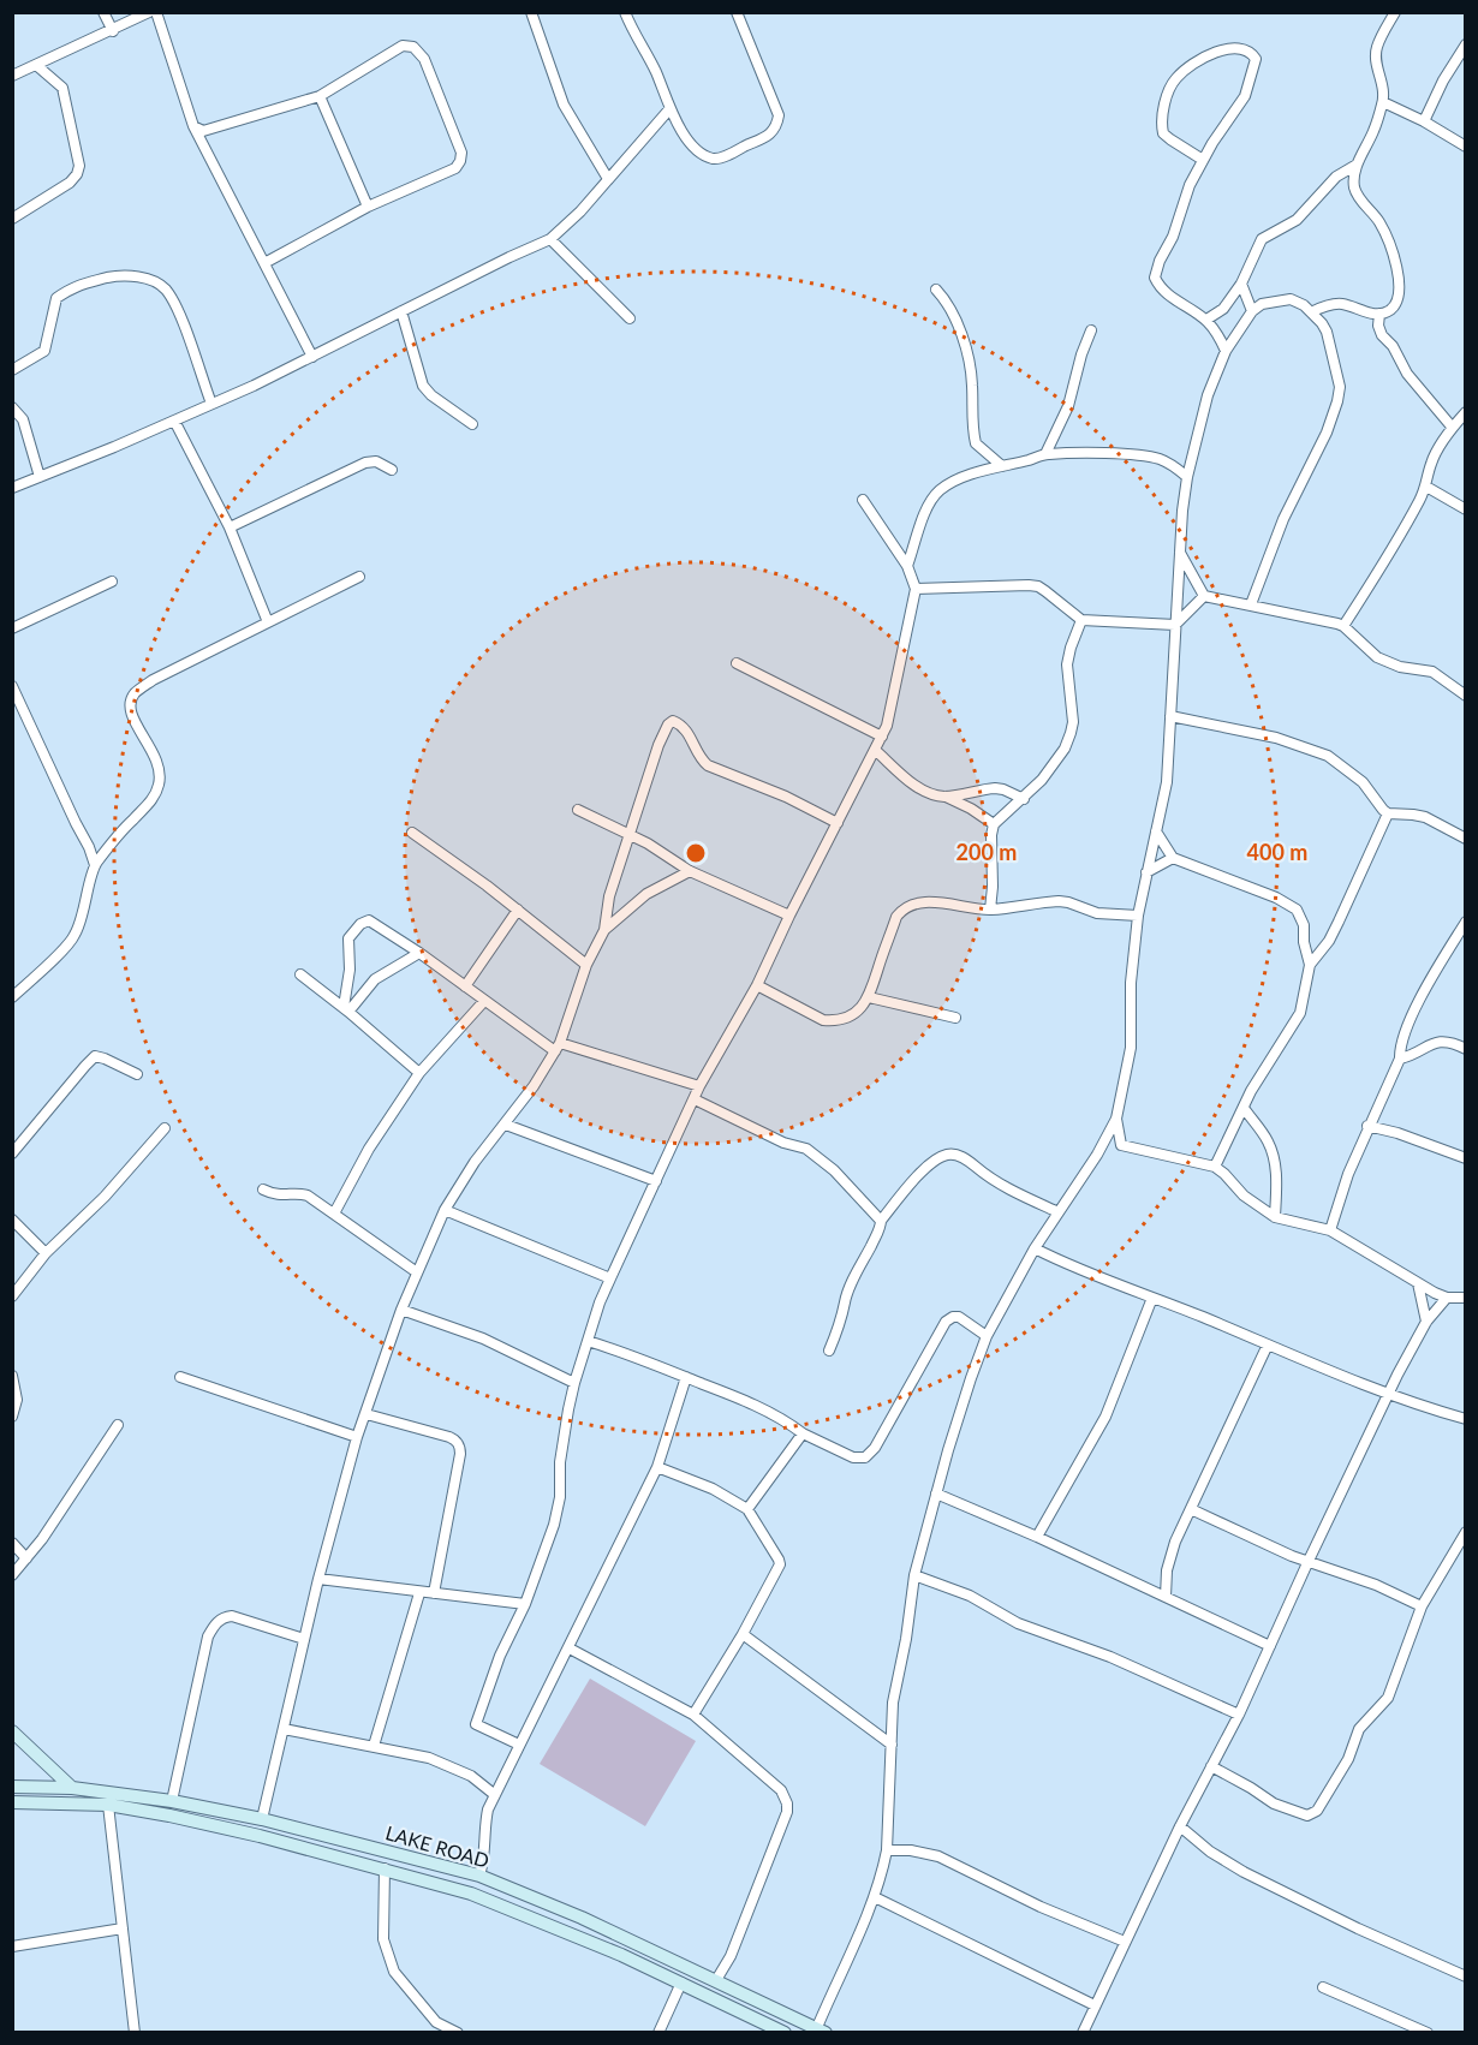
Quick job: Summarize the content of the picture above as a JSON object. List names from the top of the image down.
{
  "streets": {
    "main road": ["LAKE ROAD"]
  },
  "rings": ["200 m", "400 m"]
}
